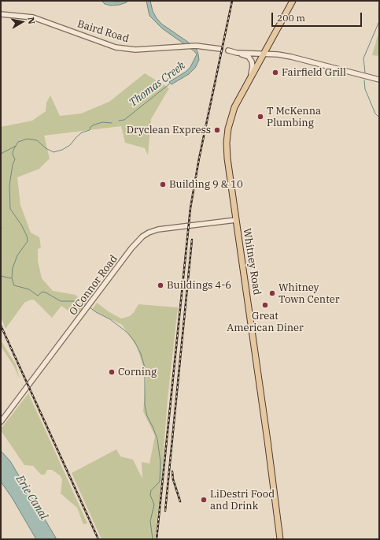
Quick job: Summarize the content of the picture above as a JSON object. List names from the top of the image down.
{
  "streets": {
    "main road": ["Whitney Road"],
    "street": ["Baird Road", "O'Connor Road"]
  },
  "crossings": [
    ["Whitney Road", "O'Connor Road"]
  ],
  "water": ["Thomas Creek", "Erie Canal"],
  "places": [
    "Fairfield Grill",
    "T McKenna Plumbing",
    "Dryclean Express",
    "Building 9 & 10",
    "Buildings 4-6",
    "Whitney Town Center",
    "Great American Diner",
    "Corning",
    "LiDestri Food and Drink"
  ],
  "scale_bar": "200 m",
  "north": "right"
}
